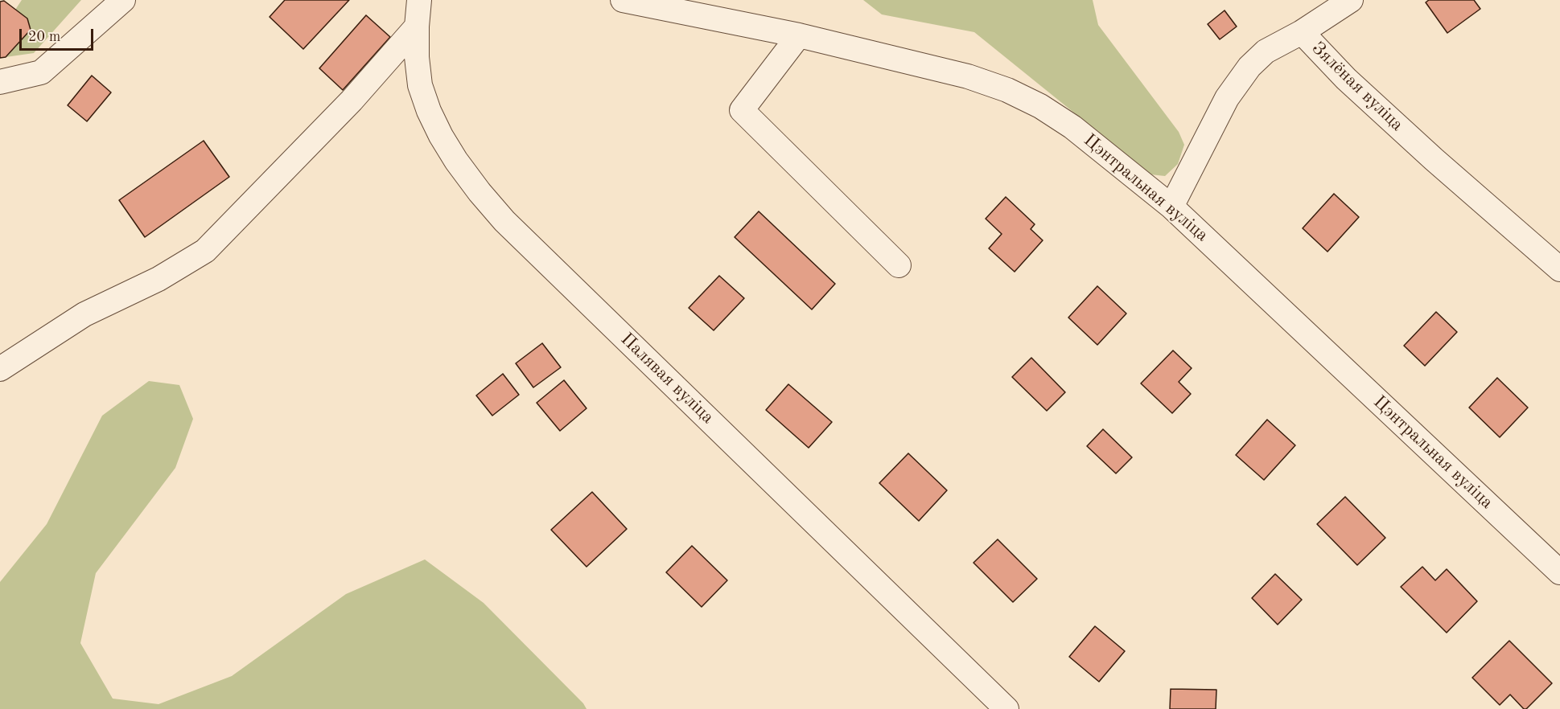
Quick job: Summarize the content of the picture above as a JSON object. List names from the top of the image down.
{
  "streets": {
    "street": ["Зялёная вуліца", "Цэнтральная вуліца", "Палявая вуліца"]
  },
  "crossings": [
    ["Зялёная вуліца", "Цэнтральная вуліца"]
  ],
  "scale_bar": "20 m"
}
